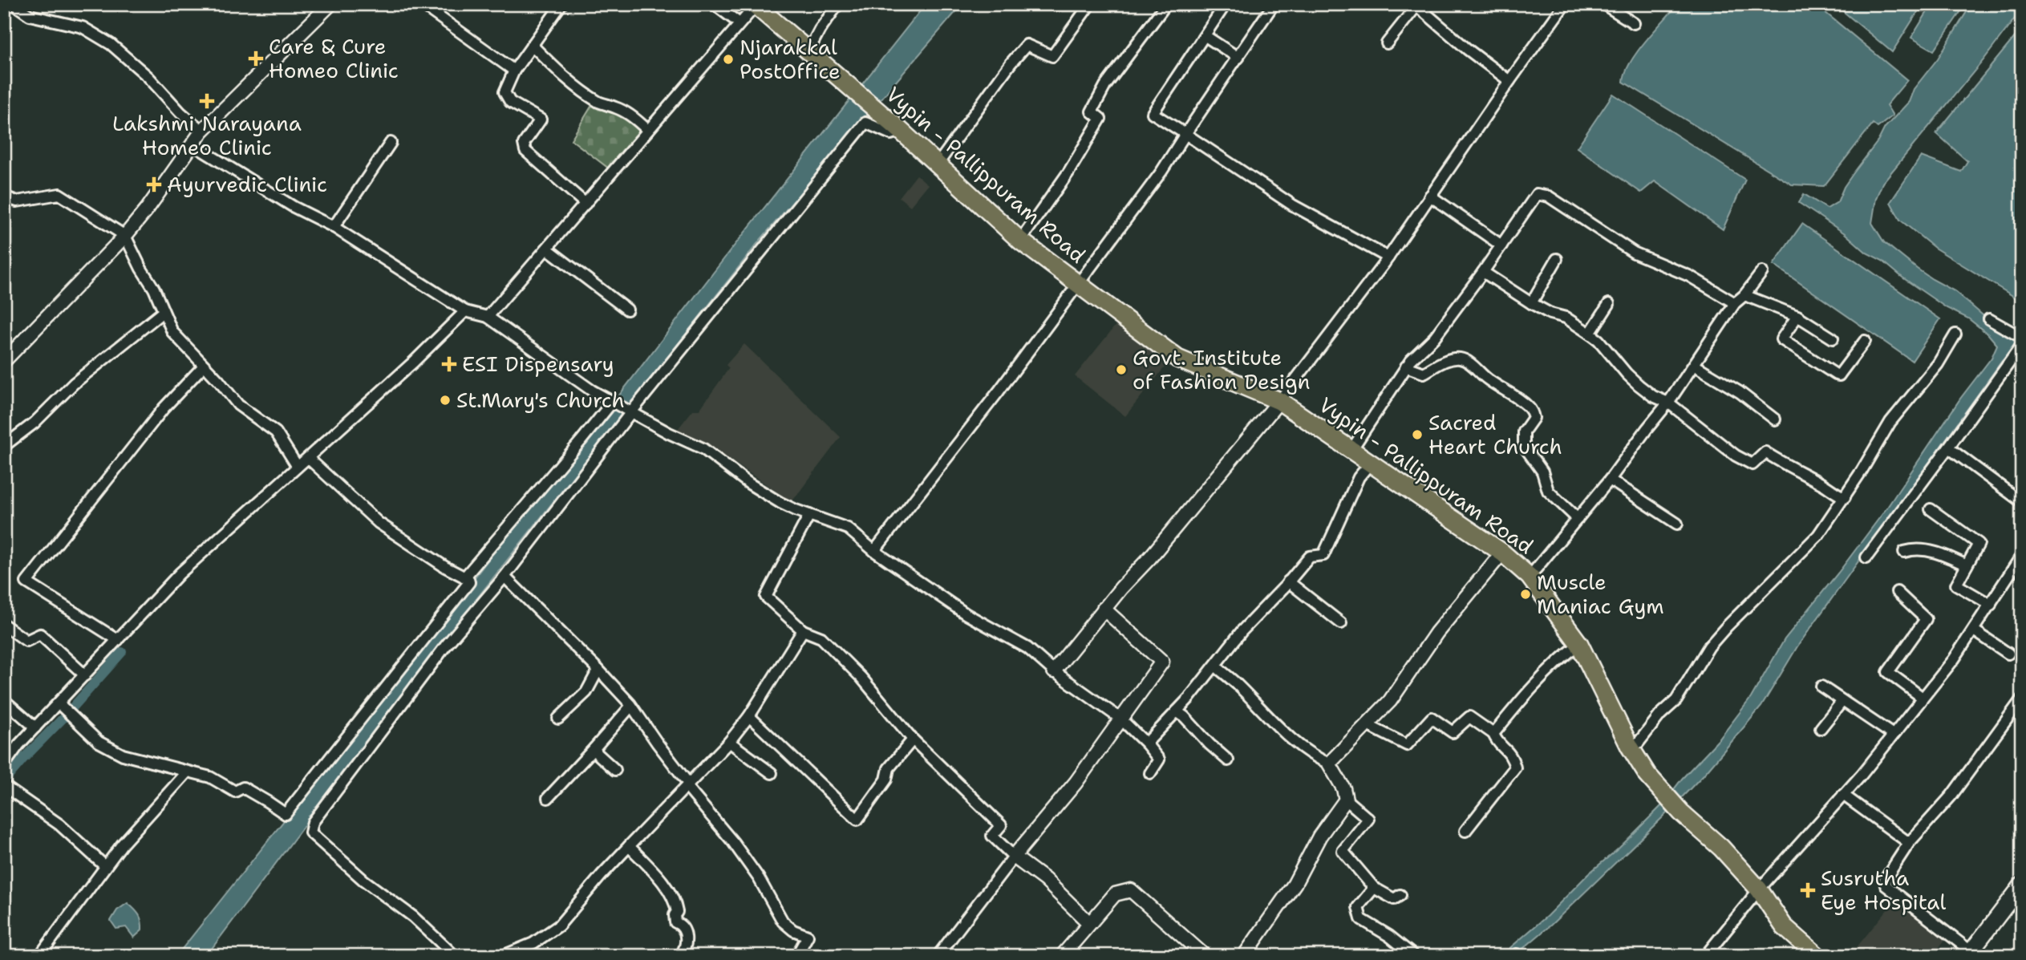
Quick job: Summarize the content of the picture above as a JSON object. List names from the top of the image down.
{
  "streets": {
    "main road": ["Vypin - Pallippuram Road"]
  },
  "places": {
    "health": [
      "Care & Cure Homeo Clinic",
      "Lakshmi Narayana Homeo Clinic",
      "Ayurvedic Clinic",
      "ESI Dispensary",
      "Susrutha Eye Hospital"
    ],
    "other": [
      "Njarakkal PostOffice",
      "Govt. Institute of Fashion Design",
      "St.Mary's Church",
      "Sacred Heart Church",
      "Muscle Maniac Gym"
    ]
  }
}
